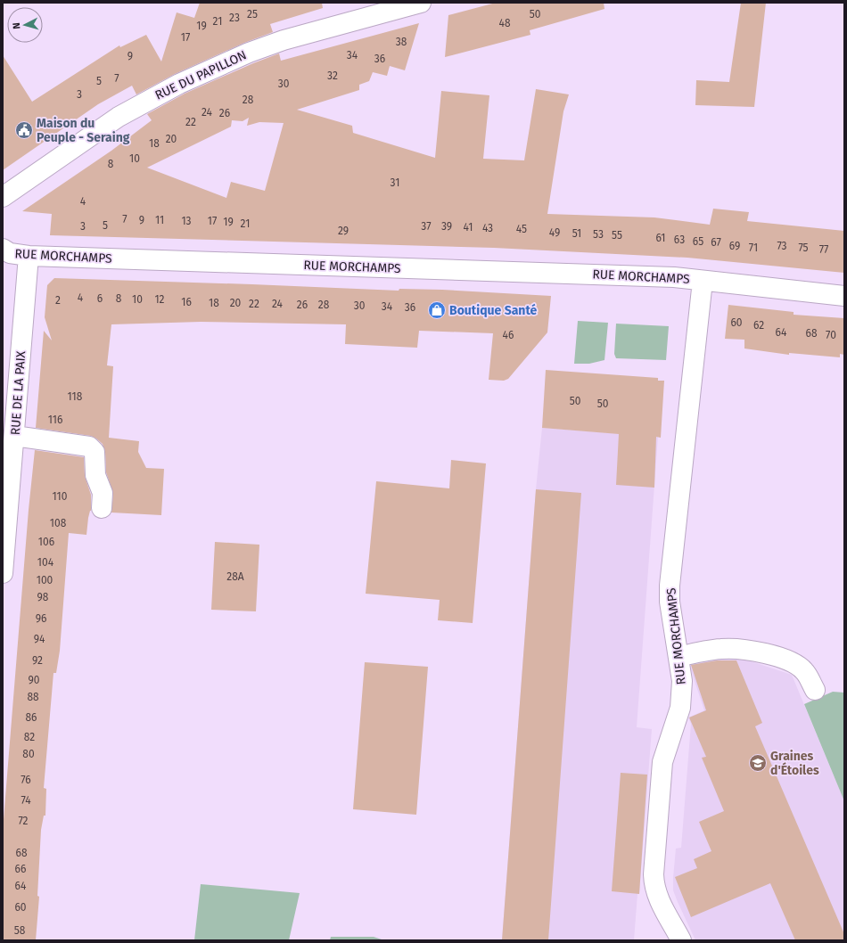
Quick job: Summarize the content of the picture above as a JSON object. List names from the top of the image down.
{
  "streets": {
    "street": ["RUE DU PAPILLON", "RUE MORCHAMPS", "RUE DE LA PAIX"]
  },
  "crossings": [
    ["RUE MORCHAMPS", "RUE DE LA PAIX"]
  ],
  "places": {
    "public building": ["Maison du Peuple - Seraing"],
    "shop": ["Boutique Santé"],
    "school or university": ["Graines d'Étoiles"]
  },
  "house_numbers": [
    "25",
    "50",
    "23",
    "21",
    "48",
    "19",
    "17",
    "38",
    "34",
    "9",
    "36",
    "32",
    "7",
    "5",
    "30",
    "3",
    "28",
    "24",
    "26",
    "22",
    "20",
    "18",
    "10",
    "8",
    "31",
    "4",
    "7",
    "9",
    "11",
    "13",
    "17",
    "19",
    "21",
    "5",
    "3",
    "37",
    "39",
    "41",
    "43",
    "45",
    "29",
    "49",
    "51",
    "53",
    "55",
    "61",
    "63",
    "65",
    "67",
    "69",
    "73",
    "71",
    "75",
    "77",
    "4",
    "6",
    "8",
    "10",
    "12",
    "2",
    "16",
    "18",
    "20",
    "22",
    "24",
    "26",
    "28",
    "30",
    "34",
    "36",
    "60",
    "62",
    "64",
    "68",
    "46",
    "70",
    "118",
    "50",
    "50",
    "116",
    "110",
    "108",
    "106",
    "104",
    "28A",
    "100",
    "98",
    "96",
    "94",
    "92",
    "90",
    "88",
    "86",
    "82",
    "80",
    "76",
    "74",
    "72",
    "68",
    "66",
    "64",
    "60",
    "58"
  ],
  "north": "left"
}
